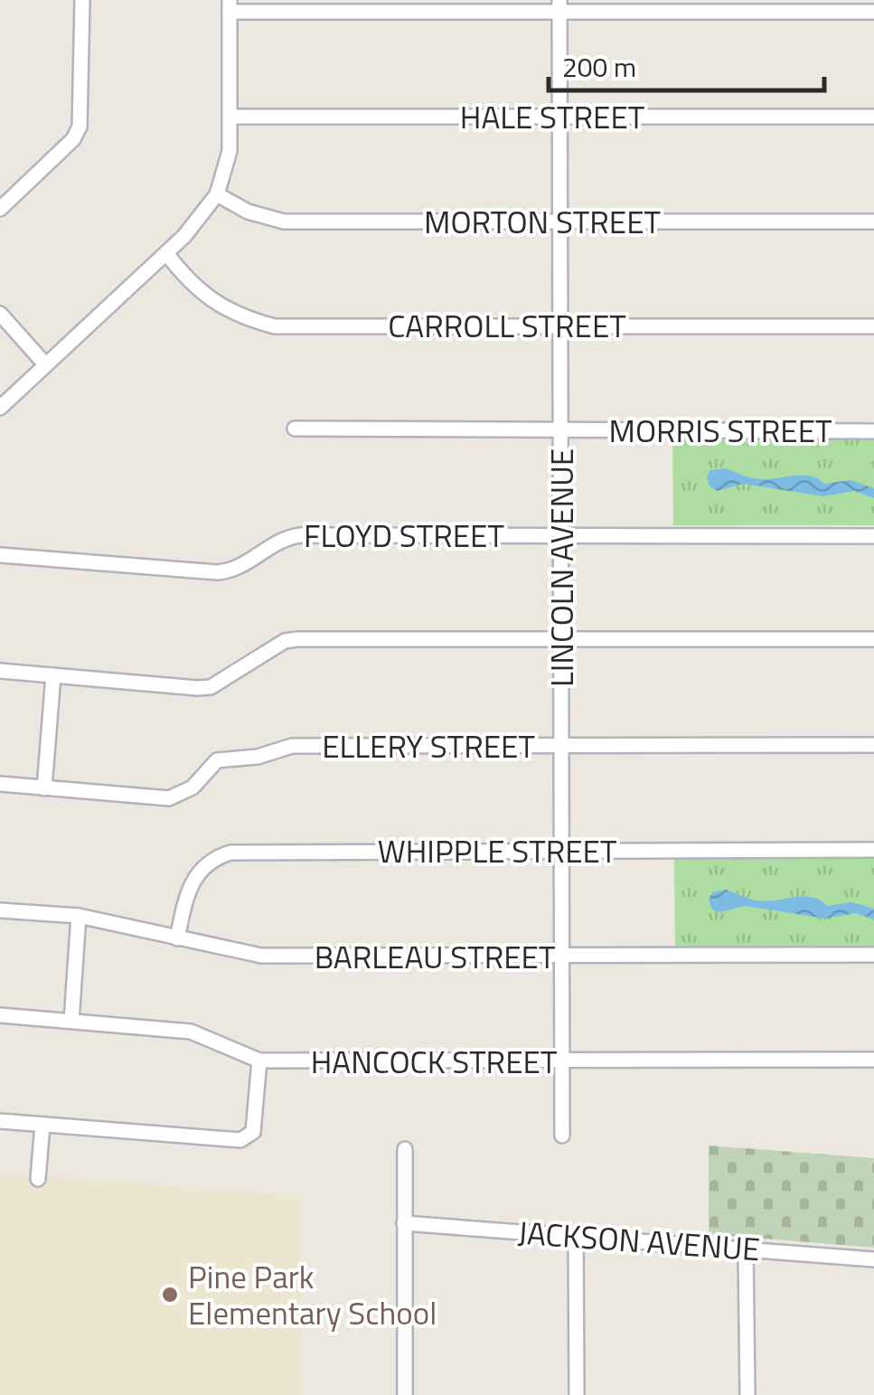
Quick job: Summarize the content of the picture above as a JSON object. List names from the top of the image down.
{
  "streets": {
    "street": [
      "HALE STREET",
      "MORTON STREET",
      "CARROLL STREET",
      "MORRIS STREET",
      "FLOYD STREET",
      "LINCOLN AVENUE",
      "ELLERY STREET",
      "WHIPPLE STREET",
      "BARLEAU STREET",
      "HANCOCK STREET",
      "JACKSON AVENUE"
    ]
  },
  "crossings": [
    ["HALE STREET", "LINCOLN AVENUE"],
    ["MORTON STREET", "LINCOLN AVENUE"],
    ["CARROLL STREET", "LINCOLN AVENUE"],
    ["MORRIS STREET", "LINCOLN AVENUE"],
    ["FLOYD STREET", "LINCOLN AVENUE"],
    ["LINCOLN AVENUE", "ELLERY STREET"],
    ["LINCOLN AVENUE", "WHIPPLE STREET"],
    ["LINCOLN AVENUE", "BARLEAU STREET"],
    ["LINCOLN AVENUE", "HANCOCK STREET"],
    ["WHIPPLE STREET", "BARLEAU STREET"]
  ],
  "places": ["Pine Park Elementary School"],
  "scale_bar": "200 m"
}
